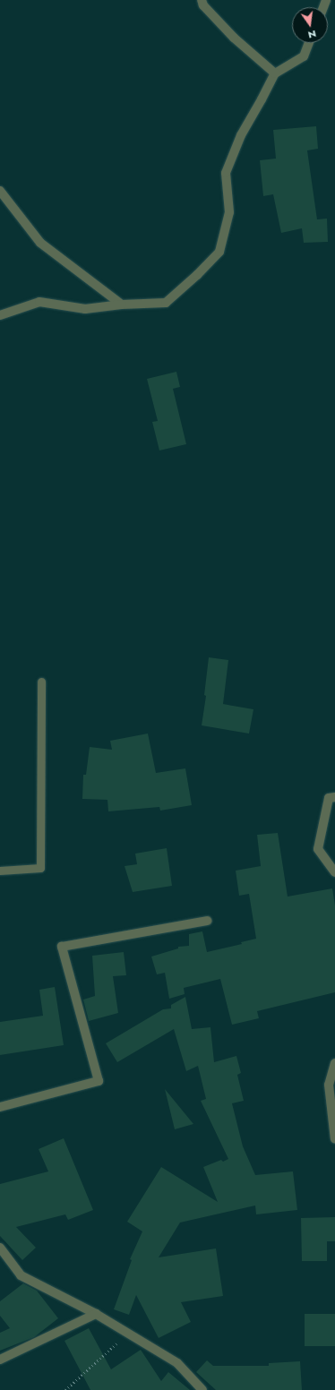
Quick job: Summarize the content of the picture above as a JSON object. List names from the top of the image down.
{
  "north": "bottom"
}
